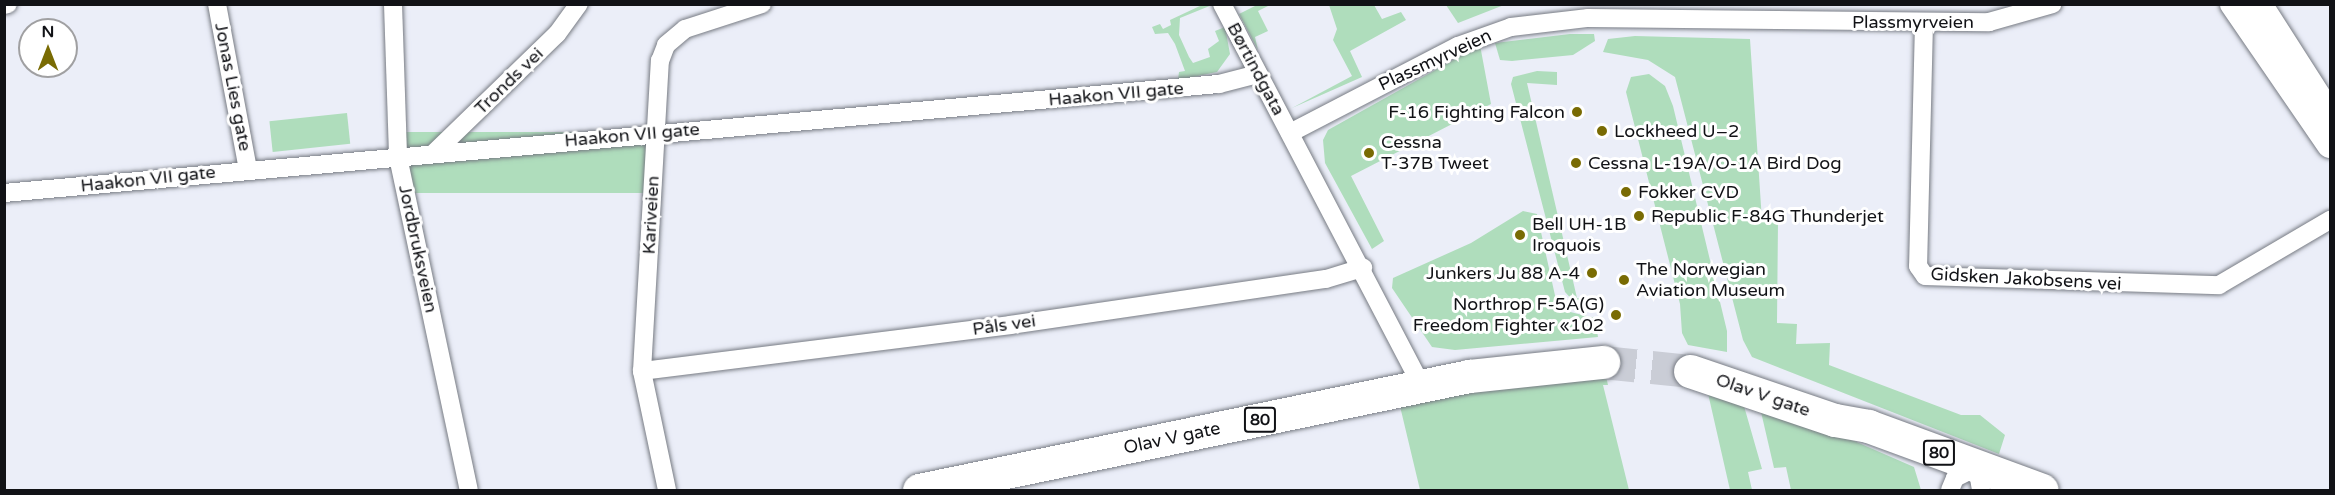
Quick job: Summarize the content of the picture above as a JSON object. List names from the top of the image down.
{
  "streets": {
    "highway": ["Olav V gate", "80"],
    "street": [
      "Plassmyrveien",
      "Børtindgata",
      "Tronds vei",
      "Jonas Lies gate",
      "Haakon VII gate",
      "Kariveien",
      "Jordbruksveien",
      "Gidsken Jakobsens vei",
      "Påls vei"
    ]
  },
  "crossings": [
    ["Plassmyrveien", "Børtindgata"],
    ["Plassmyrveien", "Gidsken Jakobsens vei"],
    ["Børtindgata", "Haakon VII gate"],
    ["Tronds vei", "Haakon VII gate"],
    ["Jonas Lies gate", "Haakon VII gate"],
    ["Haakon VII gate", "Kariveien"],
    ["Haakon VII gate", "Jordbruksveien"],
    ["Kariveien", "Påls vei"]
  ],
  "places": [
    "F-16 Fighting Falcon",
    "Lockheed U–2",
    "Cessna T-37B Tweet",
    "Cessna L-19A/O-1A Bird Dog",
    "Fokker CVD",
    "Republic F-84G Thunderjet",
    "Bell UH-1B Iroquois",
    "Junkers Ju 88 A-4",
    "The Norwegian Aviation Museum",
    "Northrop F-5A(G) Freedom Fighter «102"
  ],
  "north": "top"
}
